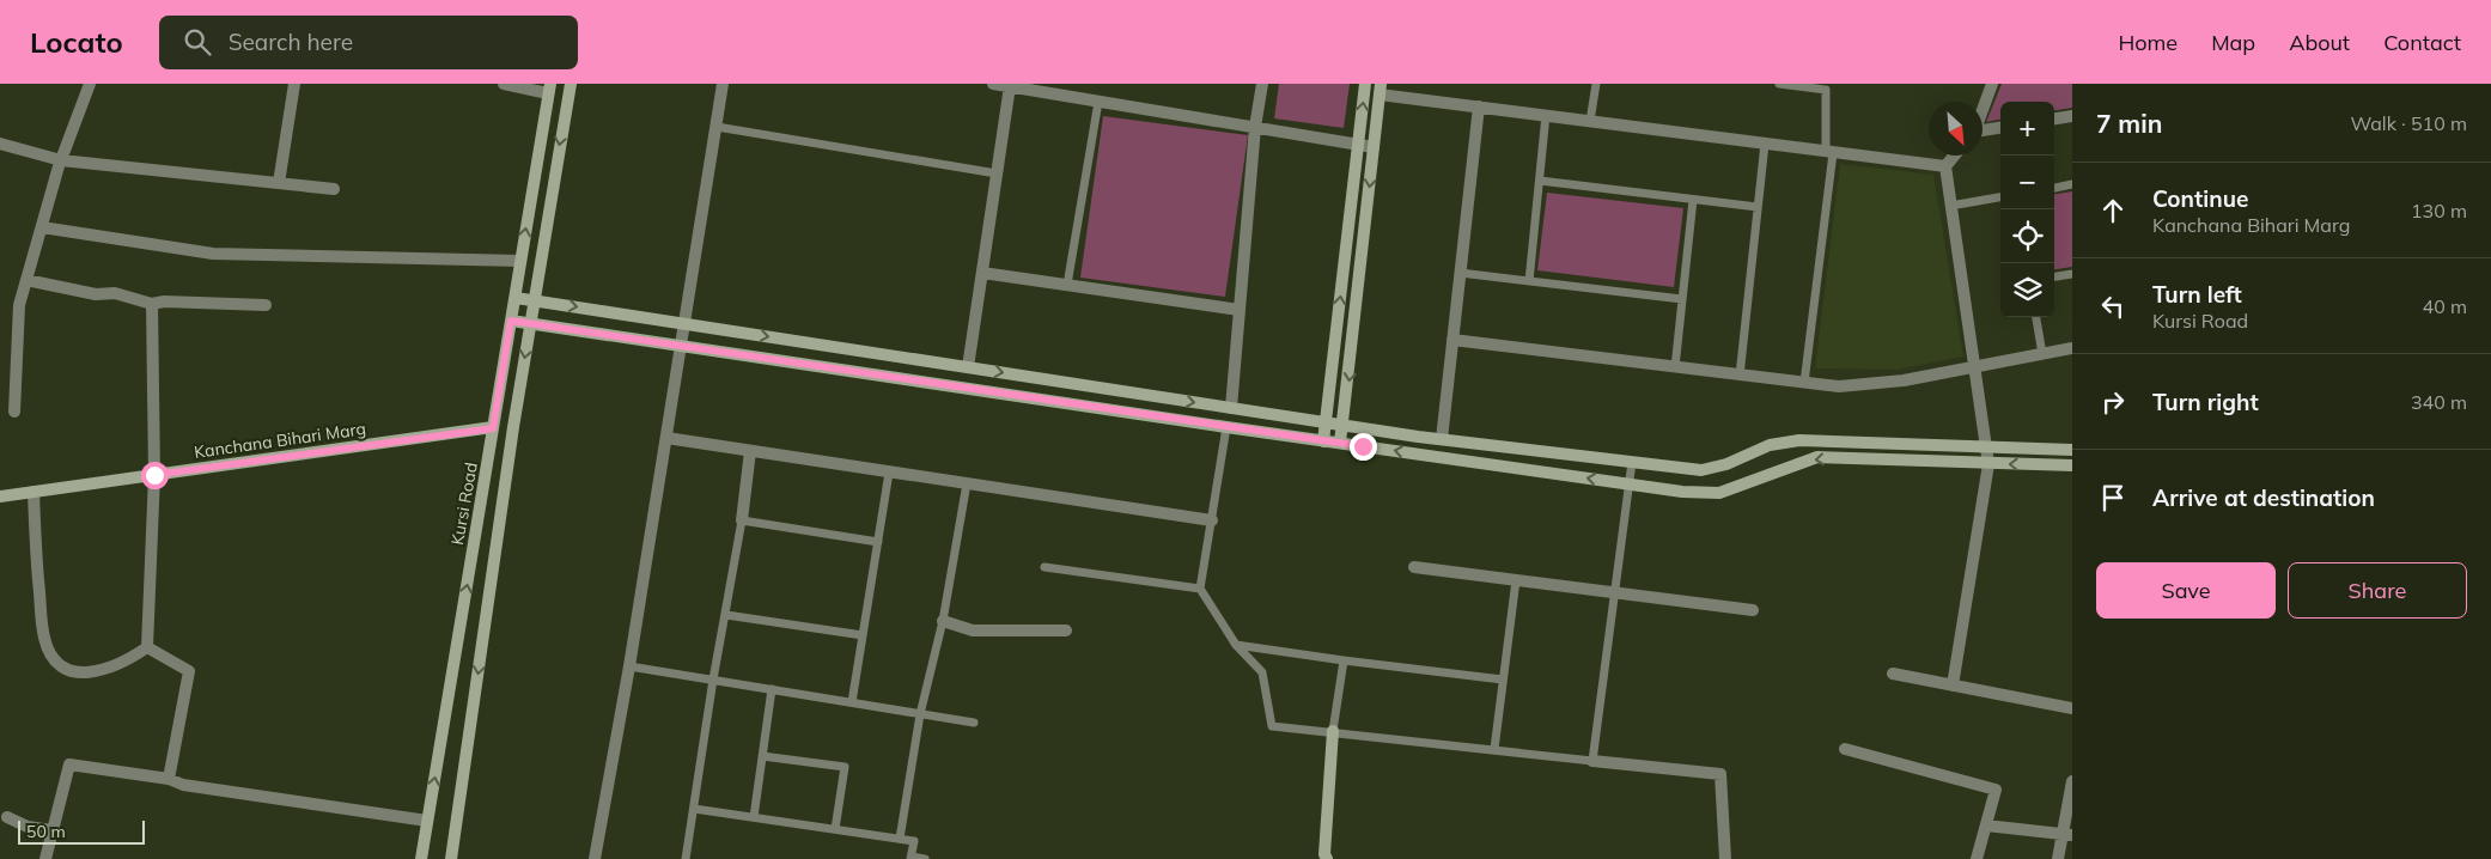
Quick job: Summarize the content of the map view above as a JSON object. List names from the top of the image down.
{
  "streets": {
    "street": ["Kanchana Bihari Marg", "Kursi Road"]
  },
  "crossings": [
    ["Kanchana Bihari Marg", "Kursi Road"]
  ],
  "scale_bar": "50 m",
  "north": "bottom right",
  "page": {
    "header": "Locato",
    "search": "Search here",
    "nav": [
      "Home",
      "Map",
      "About",
      "Contact"
    ],
    "heading": ["7 min", "Walk · 510 m"],
    "map_buttons": ["+", "−"],
    "list": [
      ["Continue", "Kanchana Bihari Marg", "130 m"],
      ["Turn left", "Kursi Road", "40 m"],
      ["Turn right", "340 m"],
      "Arrive at destination"
    ],
    "buttons": ["Save", "Share"],
    "scale": "50 m"
  }
}
